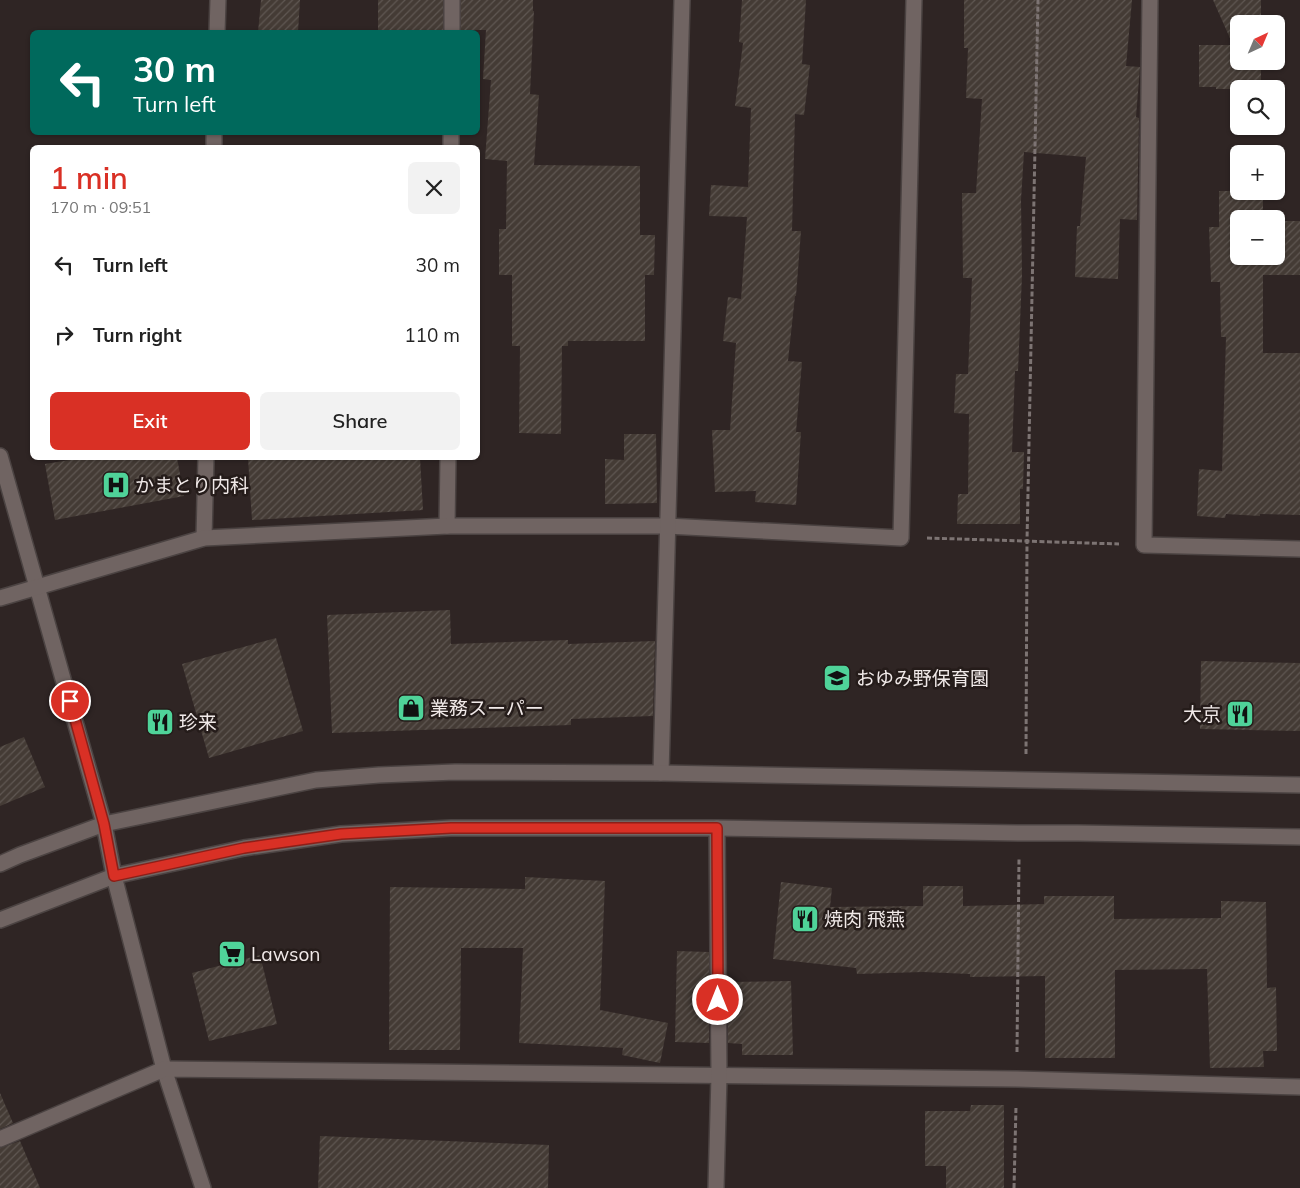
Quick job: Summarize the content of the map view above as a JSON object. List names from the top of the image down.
{
  "places": {
    "hospital": ["かまとり内科"],
    "school or university": ["おゆみ野保育園"],
    "shop": ["業務スーパー"],
    "restaurant": ["大京", "珍来", "焼肉 飛燕"],
    "supermarket": ["Lawson"]
  },
  "north": "top right",
  "page": {
    "map_buttons": ["+", "−"],
    "turn": ["30 m", "Turn left"],
    "heading": ["1 min", "170 m · 09:51"],
    "list": [
      {
        "name": "Turn left",
        "value": "30 m"
      },
      {
        "name": "Turn right",
        "value": "110 m"
      }
    ],
    "buttons": ["Exit", "Share"]
  }
}
